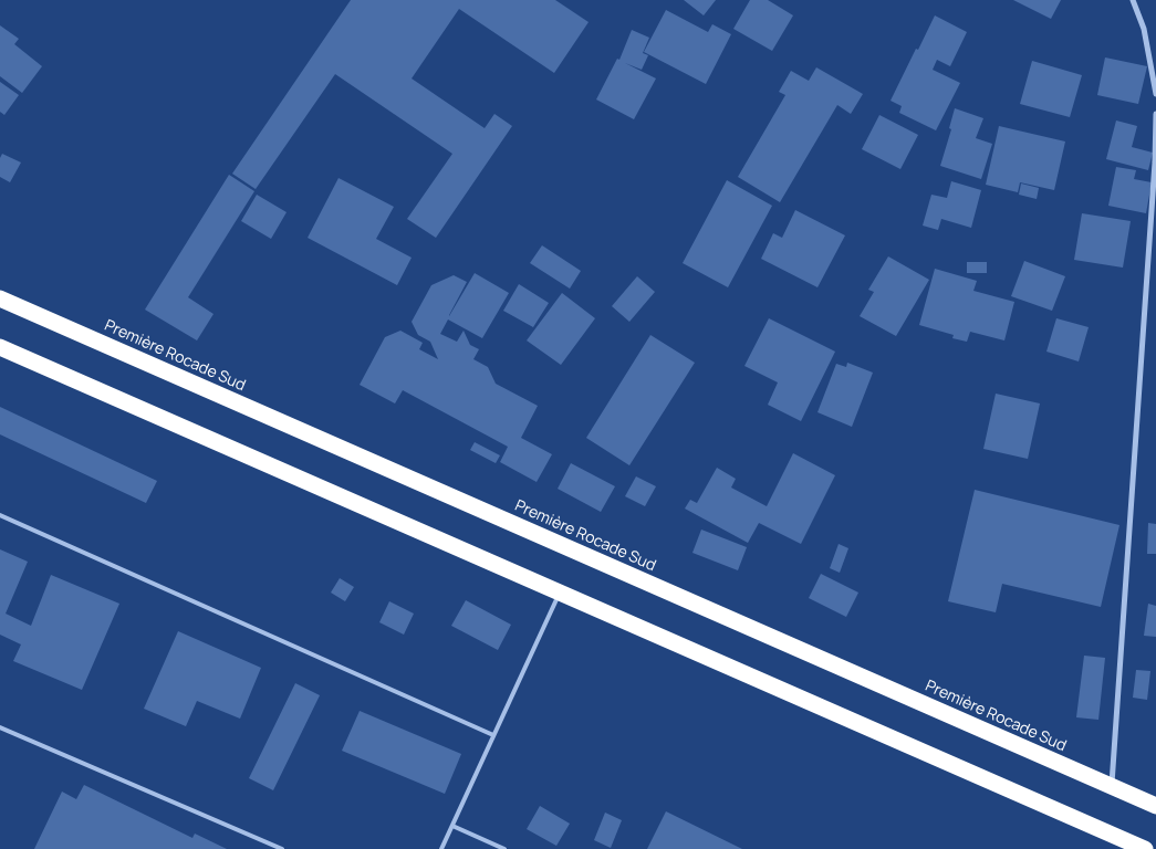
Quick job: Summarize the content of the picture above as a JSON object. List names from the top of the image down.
{
  "streets": {
    "highway": ["Première Rocade Sud"]
  }
}
